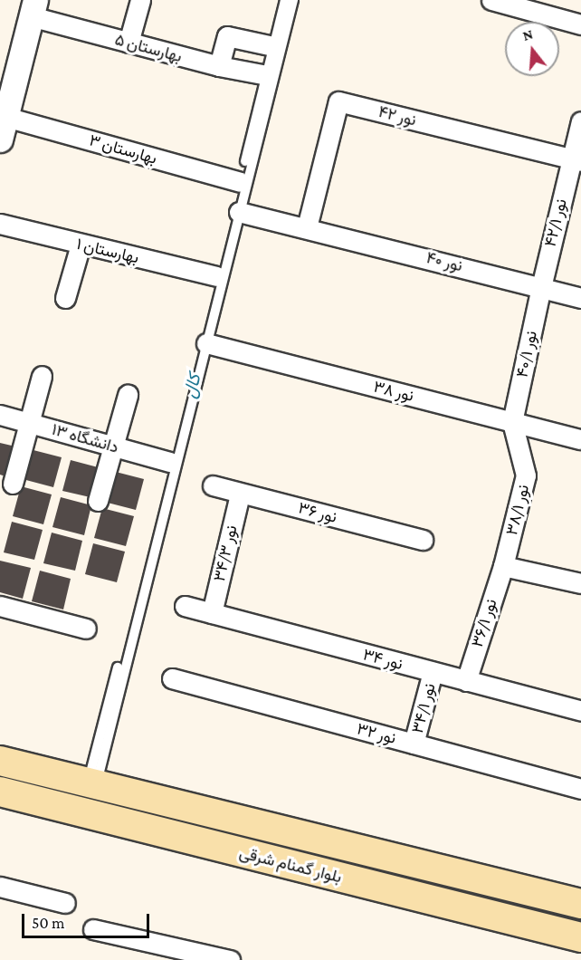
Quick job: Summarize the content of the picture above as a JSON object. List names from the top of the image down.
{
  "streets": {
    "main road": ["بلوار گمنام شرقی"],
    "street": [
      "بهارستان ۵",
      "نور ۴۲",
      "بهارستان ۳",
      "نور ۴۲/۱",
      "بهارستان ۱",
      "نور ۴۰",
      "نور ۴۰/۱",
      "نور ۳۸",
      "دانشگاه ۱۳",
      "نور ۳۸/۱",
      "نور ۳۶",
      "نور ۳۴/۳",
      "نور ۳۶/۱",
      "نور ۳۴",
      "نور ۳۴/۱",
      "نور ۳۲"
    ]
  },
  "crossings": [
    ["نور ۴۲", "نور ۴۲/۱"],
    ["نور ۴۲", "نور ۴۰"],
    ["نور ۴۲/۱", "نور ۴۰"],
    ["نور ۴۲/۱", "نور ۴۰/۱"],
    ["نور ۴۰", "نور ۴۰/۱"],
    ["نور ۴۰/۱", "نور ۳۸"],
    ["نور ۴۰/۱", "نور ۳۸/۱"],
    ["نور ۳۸", "نور ۳۸/۱"],
    ["نور ۳۸/۱", "نور ۳۶/۱"],
    ["نور ۳۶", "نور ۳۴/۳"],
    ["نور ۳۴/۳", "نور ۳۴"],
    ["نور ۳۶/۱", "نور ۳۴"],
    ["نور ۳۴", "نور ۳۴/۱"],
    ["نور ۳۴/۱", "نور ۳۲"]
  ],
  "water": ["کال"],
  "scale_bar": "50 m",
  "north": "top"
}
